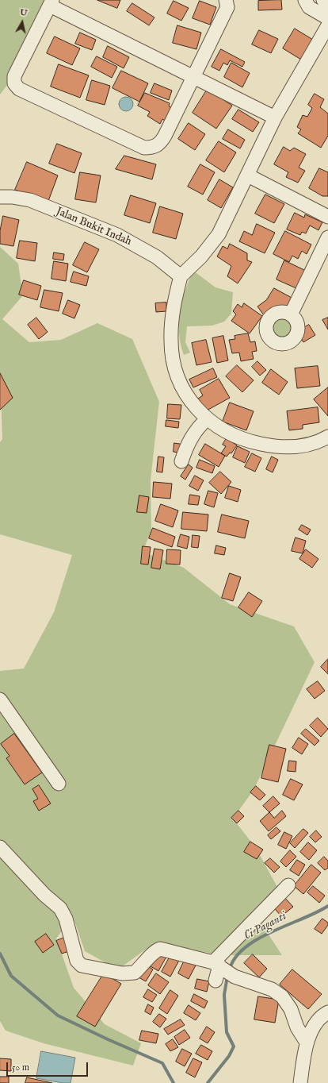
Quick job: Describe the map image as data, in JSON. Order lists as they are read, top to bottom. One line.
{"streets":{"street":["Jalan Bukit Indah"]},"water":["Ci Paganti"],"scale_bar":"50 m","north":"top"}
